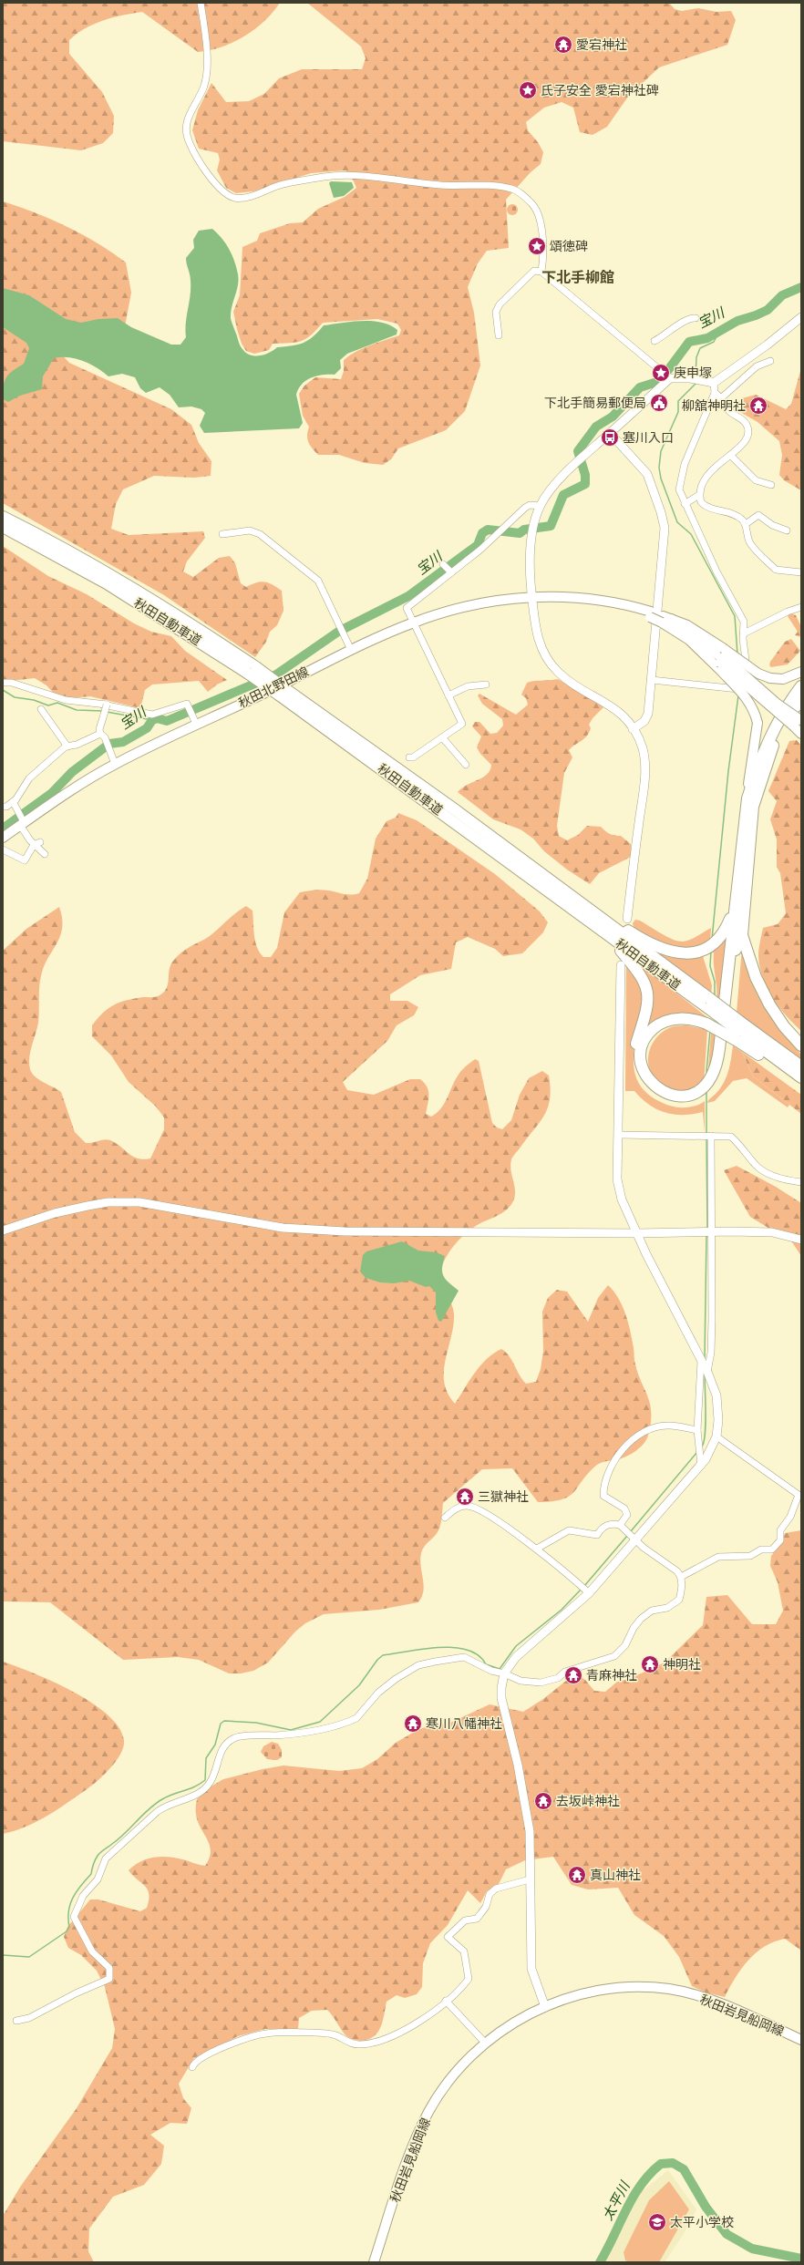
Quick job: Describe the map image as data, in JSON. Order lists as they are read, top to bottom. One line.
{"streets":{"highway":["秋田自動車道"],"main road":["秋田北野田線","秋田岩見船岡線"]},"districts":["下北手柳館"],"water":["宝川","太平川"],"places":{"temple":["愛宕神社","柳舘神明社","三獄神社","神明社","青麻神社","寒川八幡神社","去坂峠神社","真山神社"],"place":["氏子安全 愛宕神社碑","頌徳碑","庚申塚"],"public building":["下北手簡易郵便局"],"bus stop":["塞川入口"],"school or university":["太平小学校"]}}
